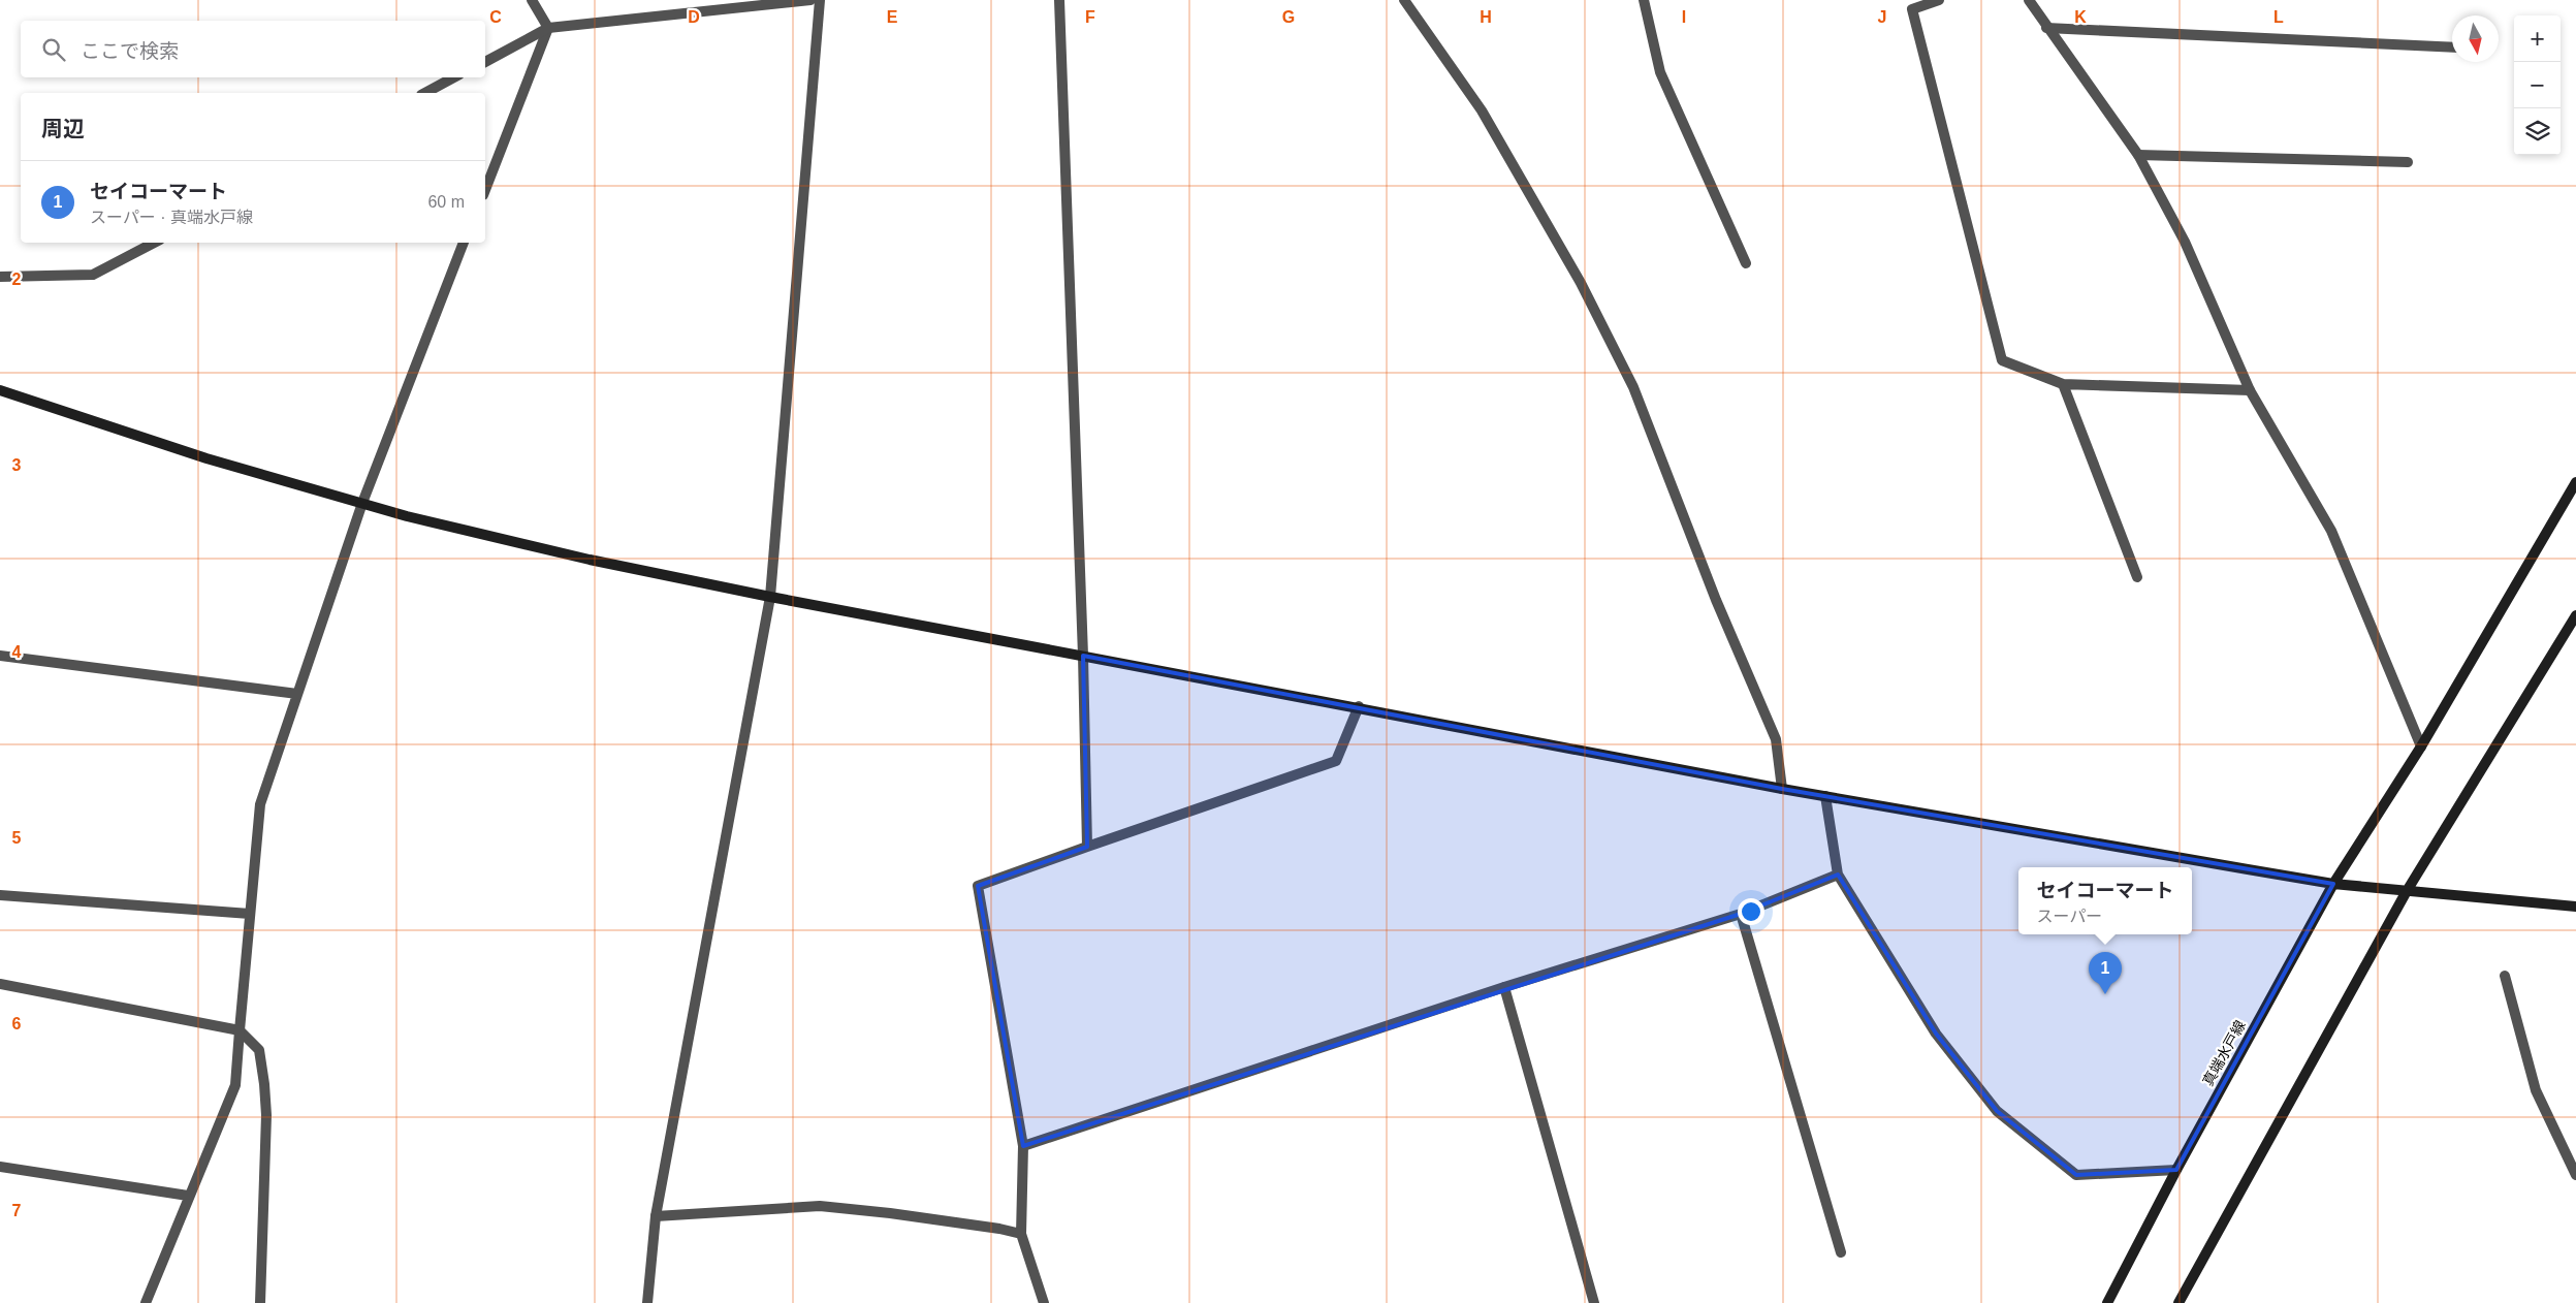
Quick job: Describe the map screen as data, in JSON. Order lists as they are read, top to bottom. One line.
{"streets":{"street":["真端水戸線"]},"north":"bottom","page":{"map_buttons":["+","−"],"search":"ここで検索","heading":"周辺","list":[{"mark":"1","name":"セイコーマート","note":"スーパー · 真端水戸線","value":"60 m"}],"popup":["セイコーマート","スーパー"],"pins":"1"},"grid":{"columns":["C","D","E","F","G","H","I","J","K","L"],"rows":["2","3","4","5","6","7"]}}
